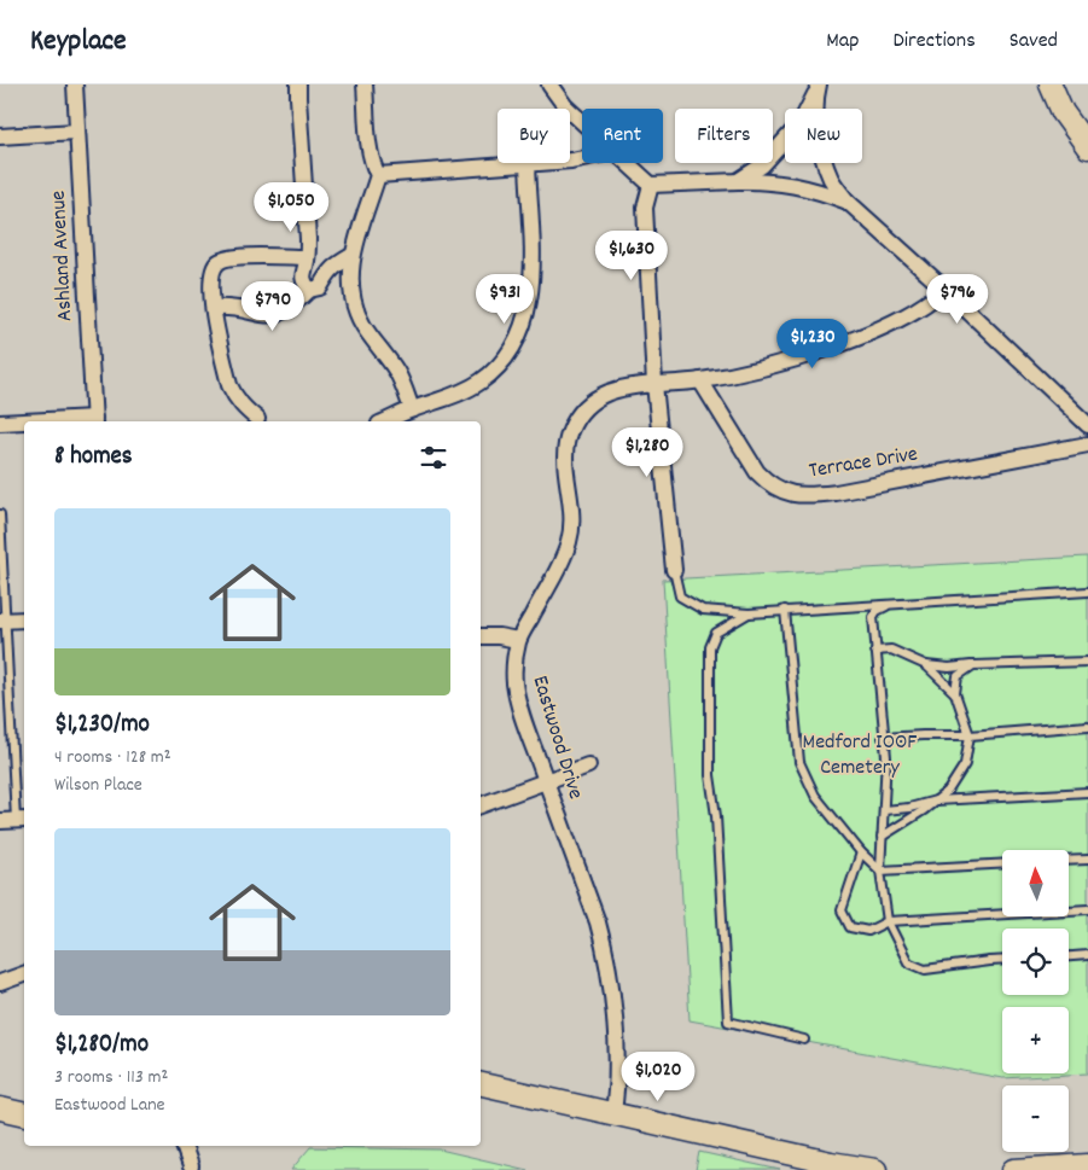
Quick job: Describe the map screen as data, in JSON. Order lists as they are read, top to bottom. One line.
{"streets":{"street":["Ashland Avenue","Terrace Drive","Eastwood Drive"]},"crossings":[["Terrace Drive","Eastwood Drive"]],"parks":["Medford IOOF Cemetery"],"north":"top","page":{"header":"Keyplace","nav":["Map","Directions","Saved"],"chip":["Buy","Rent","Filters","New"],"price":["$1,050","$1,630","$931","$796","$790","$1,230","$1,280","$1,020"],"heading":"8 homes","list":[{"name":"$1,230/mo","note":"4 rooms · 128 m² · Wilson Place"},{"name":"$1,280/mo","note":"3 rooms · 113 m² · Eastwood Lane"}],"map_buttons":["+","−"]}}
